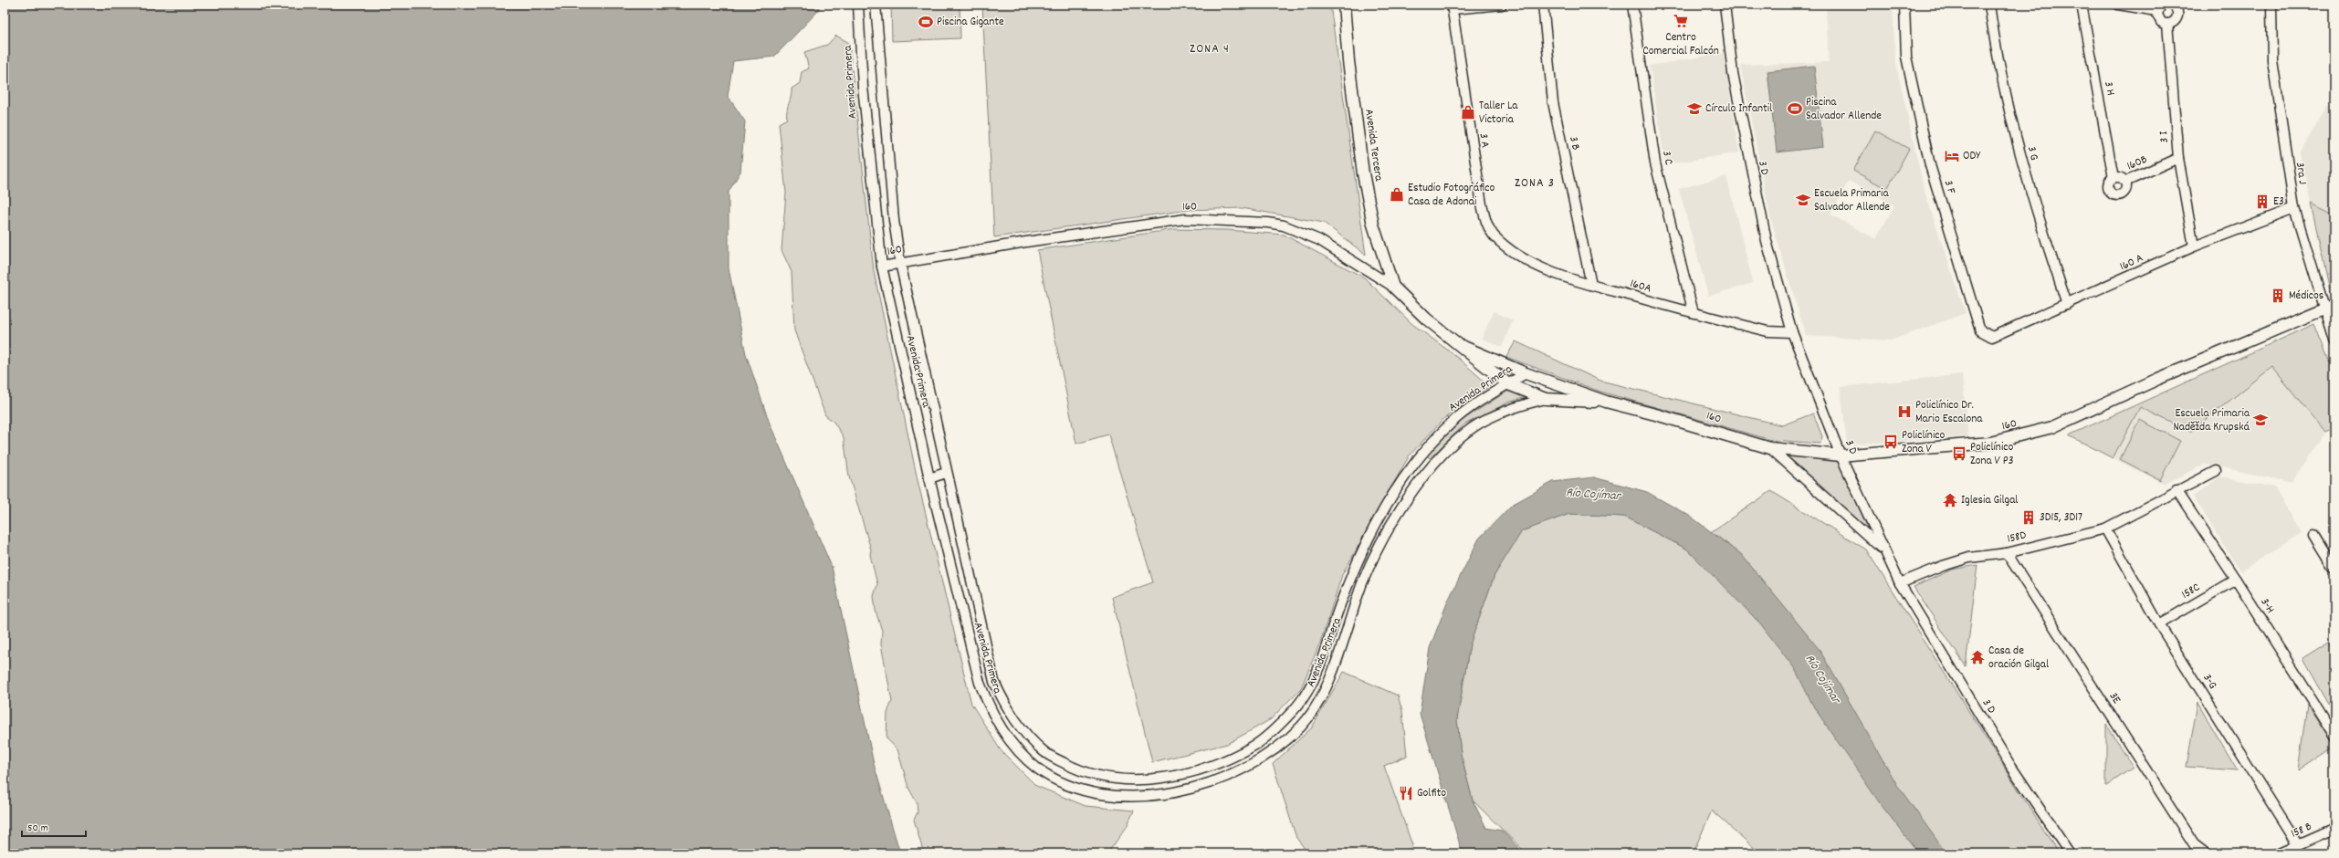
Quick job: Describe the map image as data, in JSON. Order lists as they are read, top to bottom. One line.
{"streets":{"main road":["Avenida Tercera","160"],"street":["Avenida Primera","3 H","3 I","3 A","3 B","3 G","3 C","160B","3 D","3ra J","3 F","160 A","160A","158D","158C","3-H","3-G","3E","158 B"]},"crossings":[["Avenida Primera","160"],["3 H","160B"],["3 I","160B"],["3 I","160 A"],["3 A","160A"],["3 B","160A"],["Avenida Tercera","160"],["3 G","160 A"],["3 C","160A"],["3 D","160"],["3 D","160A"],["3 D","158D"],["3ra J","160"],["3ra J","160 A"],["3 F","160 A"],["158D","3-H"],["158D","3-G"],["158D","3E"],["158C","3-H"],["158C","3-G"],["3-G","158 B"]],"districts":["ZONA 4","ZONA 3"],"water":["Río Cojímar"],"places":{"supermarket":["Centro Comercial Falcón"],"sports":["Piscina Gigante","Piscina Salvador Allende"],"school or university":["Círculo Infantil","Escuela Primaria Salvador Allende","Escuela Primaria Naděžda Krupská"],"shop":["Taller La Victoria","Estudio Fotográfico Casa de Adonai"],"hotel":["ODY"],"building":["E3","Médicos","3D15, 3D17"],"hospital":["Policlínico Dr. Mario Escalona"],"bus stop":["Policlínico Zona V","Policlínico Zona V P3"],"temple":["Iglesia Gilgal","Casa de oración Gilgal"],"restaurant":["Golfito"]},"scale_bar":"50 m"}
